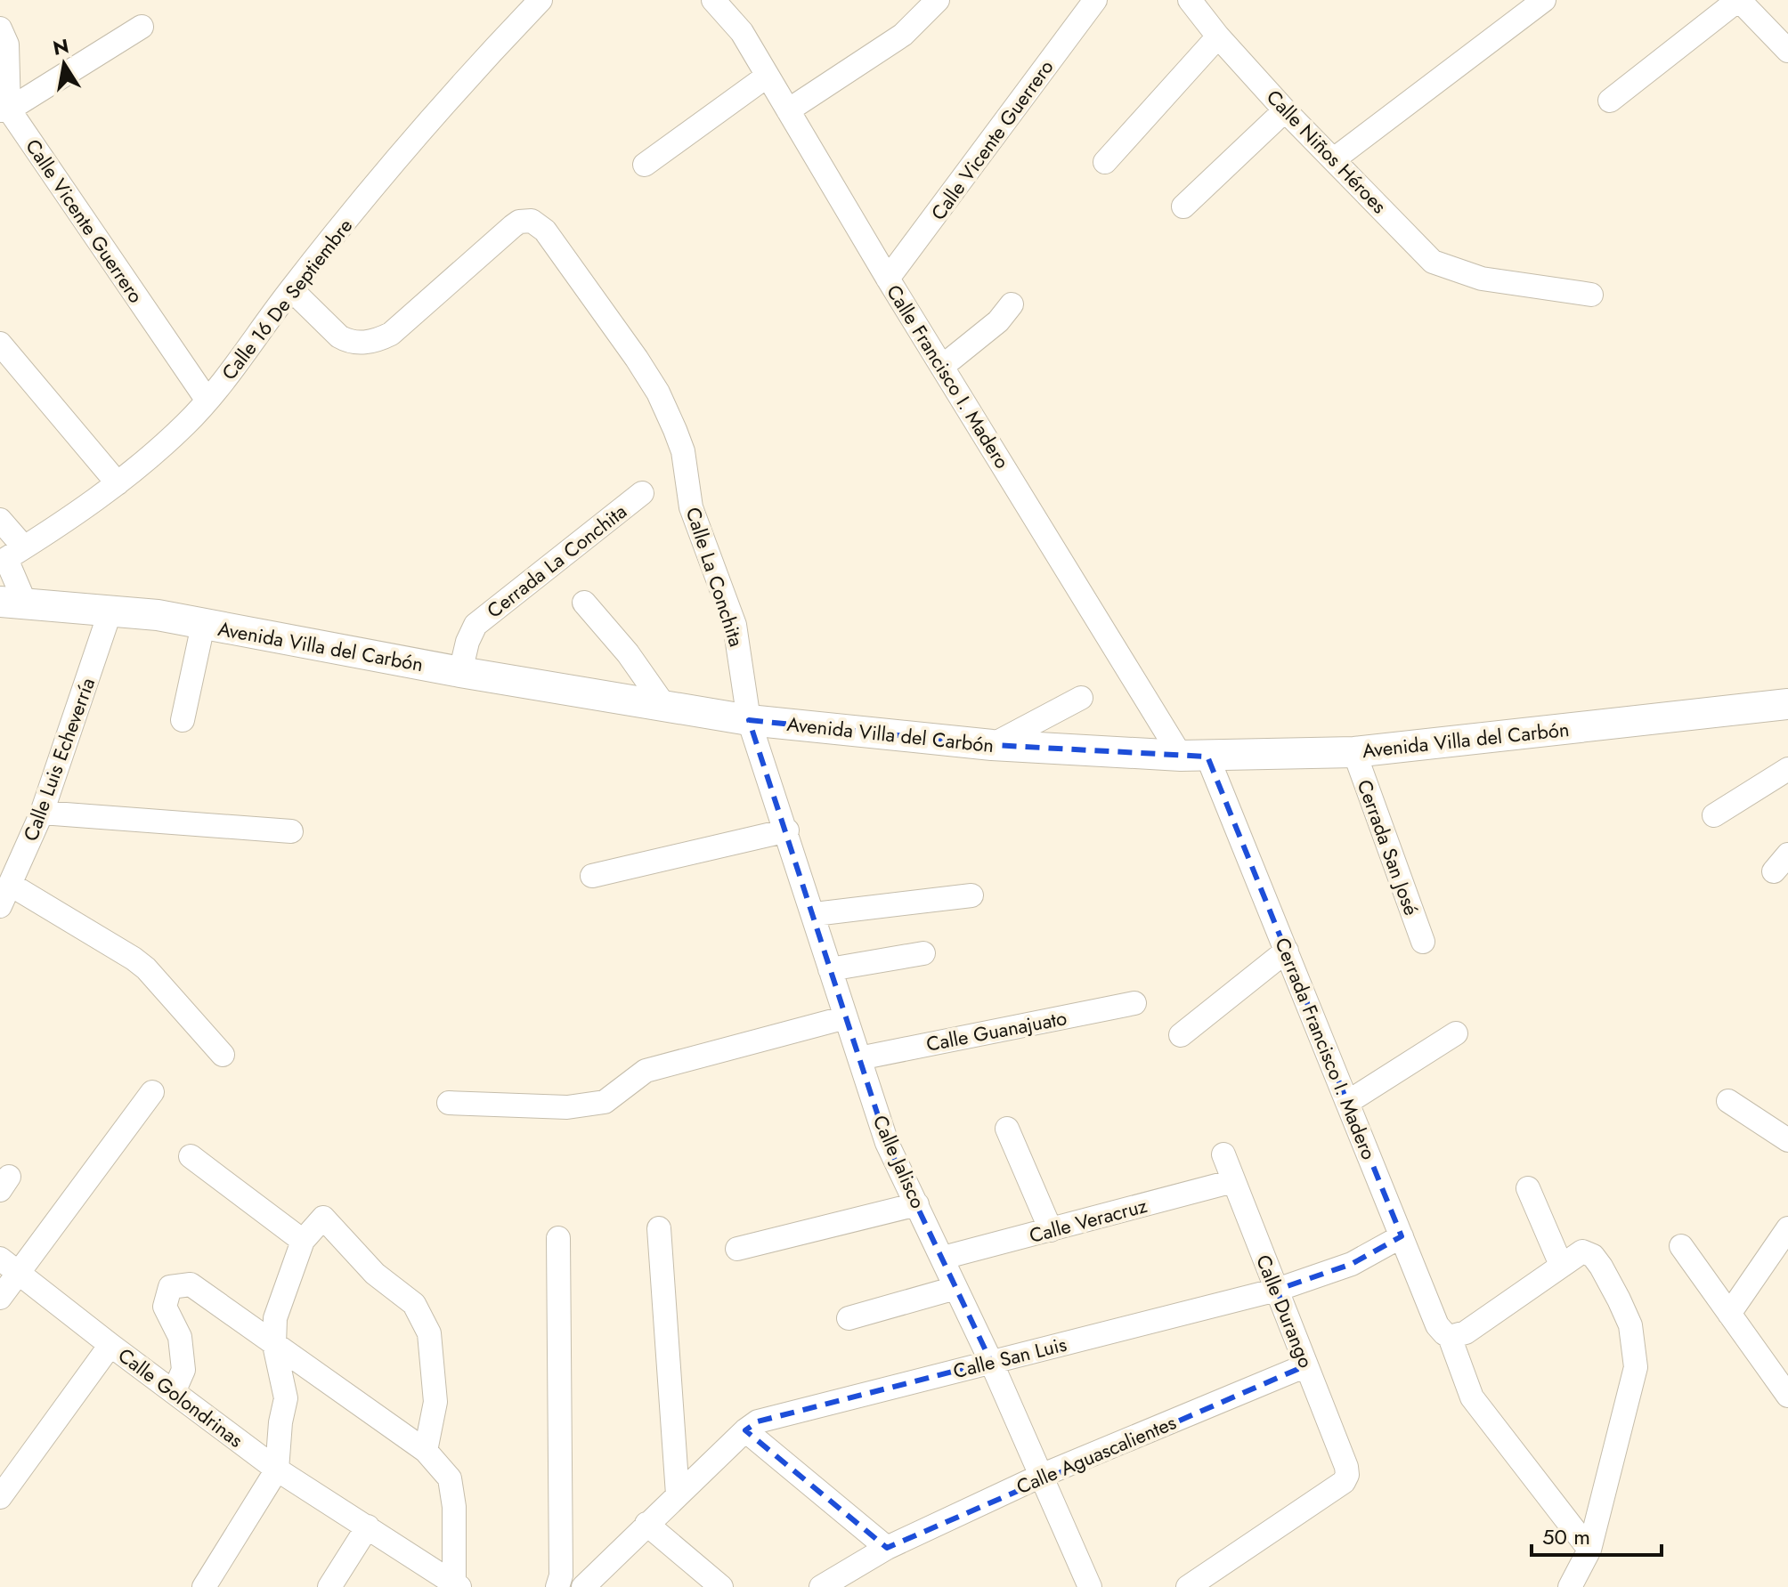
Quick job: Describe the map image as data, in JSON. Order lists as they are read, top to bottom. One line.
{"streets":{"main road":["Avenida Villa del Carbón"],"street":["Calle Vicente Guerrero","Calle Niños Héroes","Calle 16 De Septiembre","Calle Francisco I. Madero","Cerrada La Conchita","Calle La Conchita","Calle Luis Echeverría","Cerrada San José","Calle Guanajuato","Cerrada Francisco I. Madero","Calle Jalisco","Calle Veracruz","Calle Durango","Calle San Luis","Calle Golondrinas","Calle Aguascalientes"]},"crossings":[["Calle Vicente Guerrero","Calle 16 De Septiembre"],["Calle Vicente Guerrero","Calle Francisco I. Madero"],["Calle 16 De Septiembre","Calle La Conchita"],["Calle Francisco I. Madero","Avenida Villa del Carbón"],["Calle Francisco I. Madero","Cerrada Francisco I. Madero"],["Cerrada La Conchita","Avenida Villa del Carbón"],["Calle La Conchita","Avenida Villa del Carbón"],["Calle La Conchita","Calle Jalisco"],["Avenida Villa del Carbón","Calle Luis Echeverría"],["Avenida Villa del Carbón","Cerrada San José"],["Avenida Villa del Carbón","Cerrada Francisco I. Madero"],["Avenida Villa del Carbón","Calle Jalisco"],["Calle Guanajuato","Calle Jalisco"],["Cerrada Francisco I. Madero","Calle San Luis"],["Calle Jalisco","Calle Veracruz"],["Calle Jalisco","Calle San Luis"],["Calle Jalisco","Calle Aguascalientes"],["Calle Veracruz","Calle Durango"],["Calle Durango","Calle San Luis"],["Calle Durango","Calle Aguascalientes"]],"scale_bar":"50 m","north":"top"}
